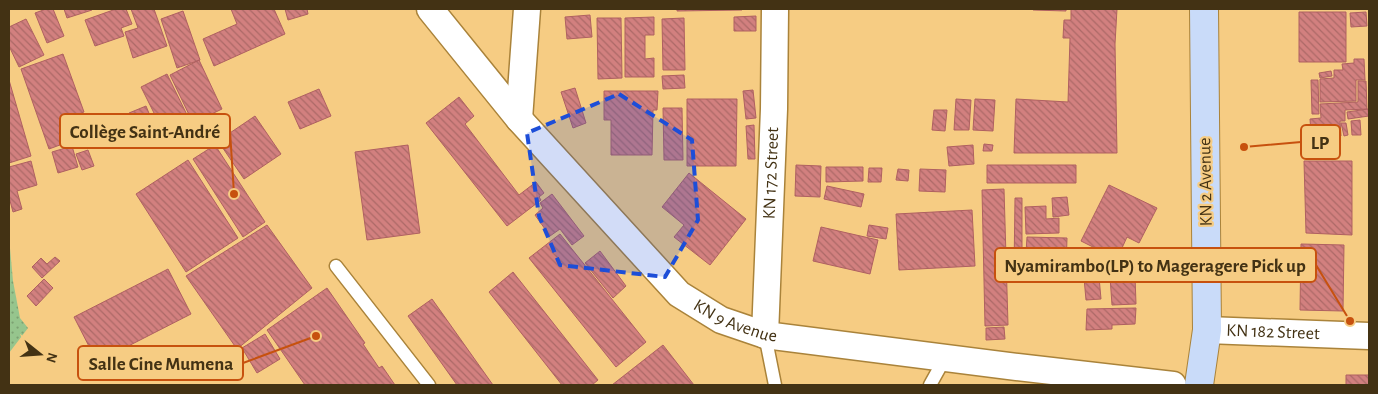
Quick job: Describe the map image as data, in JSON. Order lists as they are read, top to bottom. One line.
{"streets":{"main road":["KN 2 Avenue"],"street":["KN 172 Street","KN 9 Avenue","KN 182 Street"]},"crossings":[["KN 172 Street","KN 9 Avenue"],["KN 2 Avenue","KN 182 Street"]],"places":["LP","Collège Saint-André","Nyamirambo(LP) to Mageragere Pick up","Salle Cine Mumena"],"north":"right"}
